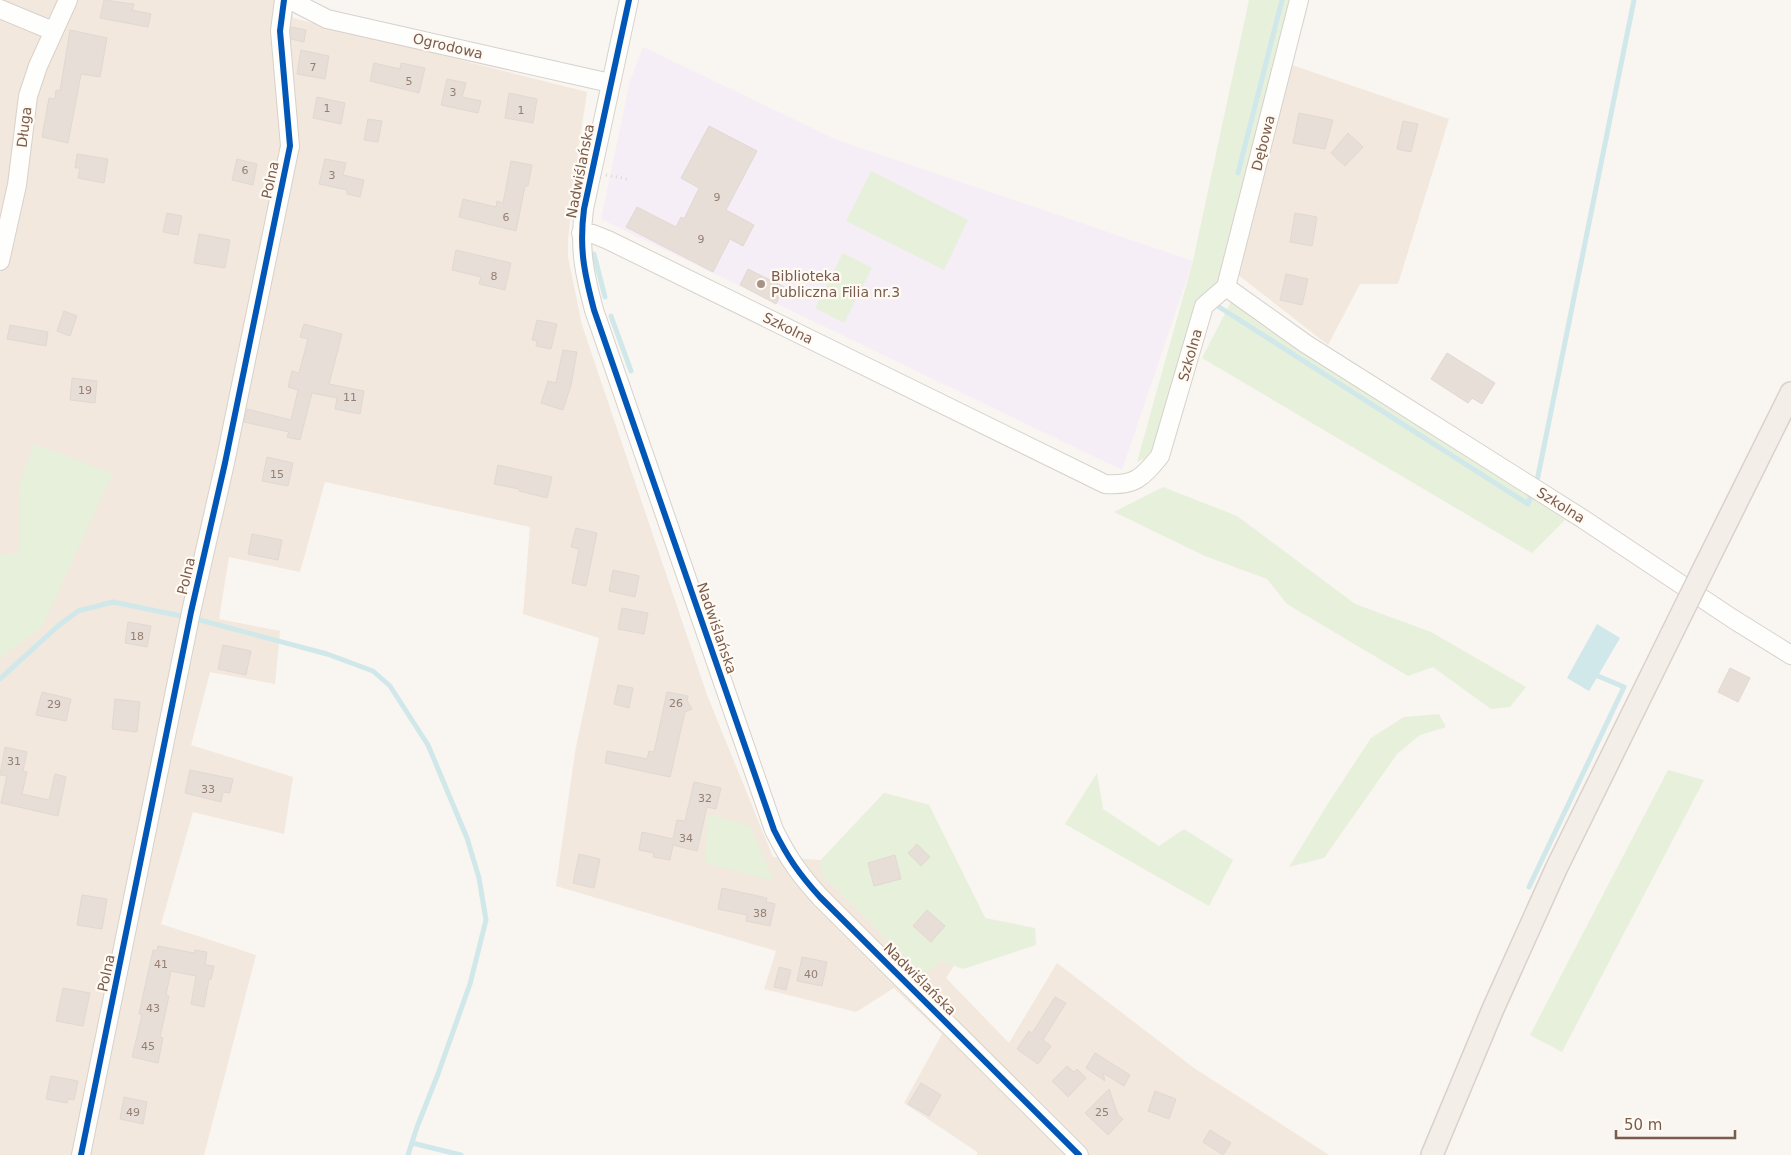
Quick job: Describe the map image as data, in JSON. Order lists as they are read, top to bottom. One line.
{"streets":{"street":["Ogrodowa","Długa","Dębowa","Nadwiślańska","Polna","Szkolna"]},"crossings":[["Ogrodowa","Nadwiślańska"],["Dębowa","Szkolna"],["Nadwiślańska","Szkolna"]],"places":["Biblioteka Publiczna Filia nr.3"],"house_numbers":["7","5","3","1","1","6","3","9","6","9","8","19","11","15","18","26","29","31","33","32","34","38","41","40","43","45","49","25"],"scale_bar":"50 m"}
